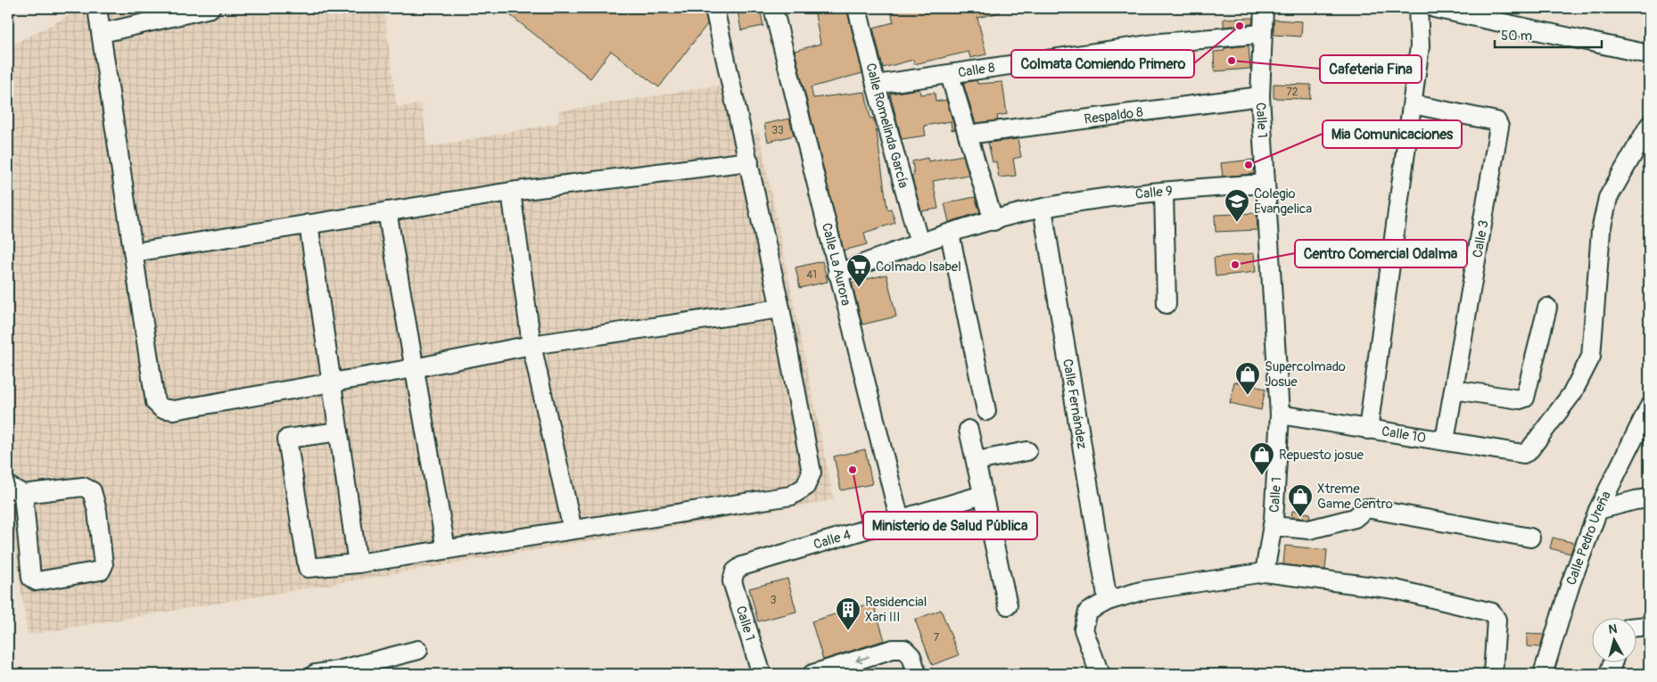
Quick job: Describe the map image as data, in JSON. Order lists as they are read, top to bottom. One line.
{"streets":{"street":["Calle 8","Respaldo 8","Calle 1","Calle Romelinda García","Calle 9","Calle 3","Calle La Aurora","Calle Fernández","Calle 10","Calle Pedro Ureña","Calle 4"]},"crossings":[["Calle 8","Calle 1"],["Calle 8","Calle Romelinda García"],["Respaldo 8","Calle 1"],["Calle 1","Calle 9"],["Calle 1","Calle 10"],["Calle 1","Calle 4"],["Calle 9","Calle Fernández"],["Calle 3","Calle 10"],["Calle La Aurora","Calle 4"]],"places":{"other":["Colmata Comiendo Primero","Cafeteria Fina","Mia Comunicaciones","Centro Comercial Odalma","Ministerio de Salud Pública"],"school or university":["Colegio Evangelica"],"supermarket":["Colmado Isabel"],"shop":["Supercolmado Josue","Repuesto josue","Xtreme Game Centro"],"building":["Residencial Xari III"]},"house_numbers":["72","33","41","3","7"],"scale_bar":"50 m","north":"top"}
